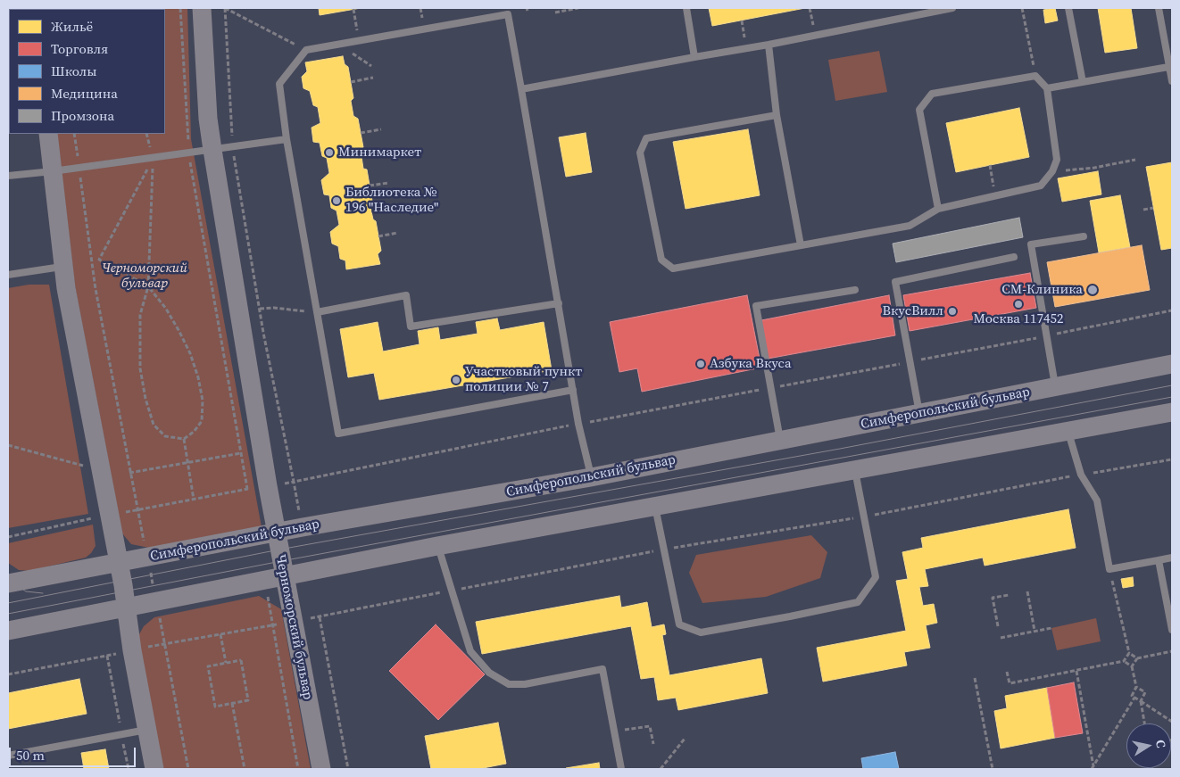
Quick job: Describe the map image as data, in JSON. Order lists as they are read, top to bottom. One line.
{"streets":{"main road":["Симферопольский бульвар","Черноморский бульвар"]},"crossings":[["Симферопольский бульвар","Черноморский бульвар"]],"parks":["Черноморский бульвар"],"places":["Минимаркет","Библиотека № 196 \"Наследие\"","СМ-Клиника","Москва 117452","ВкусВилл","Азбука Вкуса","Участковый пункт полиции № 7"],"legend":["Жильё","Торговля","Школы","Медицина","Промзона"],"scale_bar":"50 m","north":"right"}
